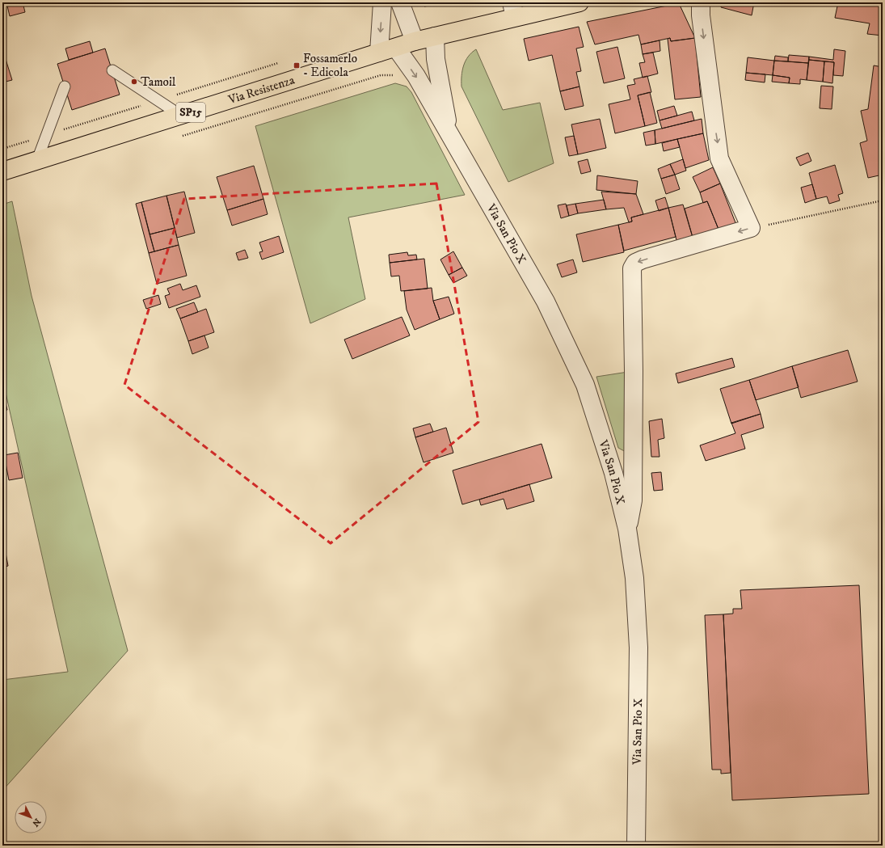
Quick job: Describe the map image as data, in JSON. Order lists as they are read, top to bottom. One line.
{"streets":{"main road":["Via Resistenza","SP15"],"street":["Via San Pio X"]},"crossings":[["Via Resistenza","Via San Pio X"]],"places":{"transit":["Fossamerlo - Edicola"],"other":["Tamoil"]},"north":"bottom right"}
